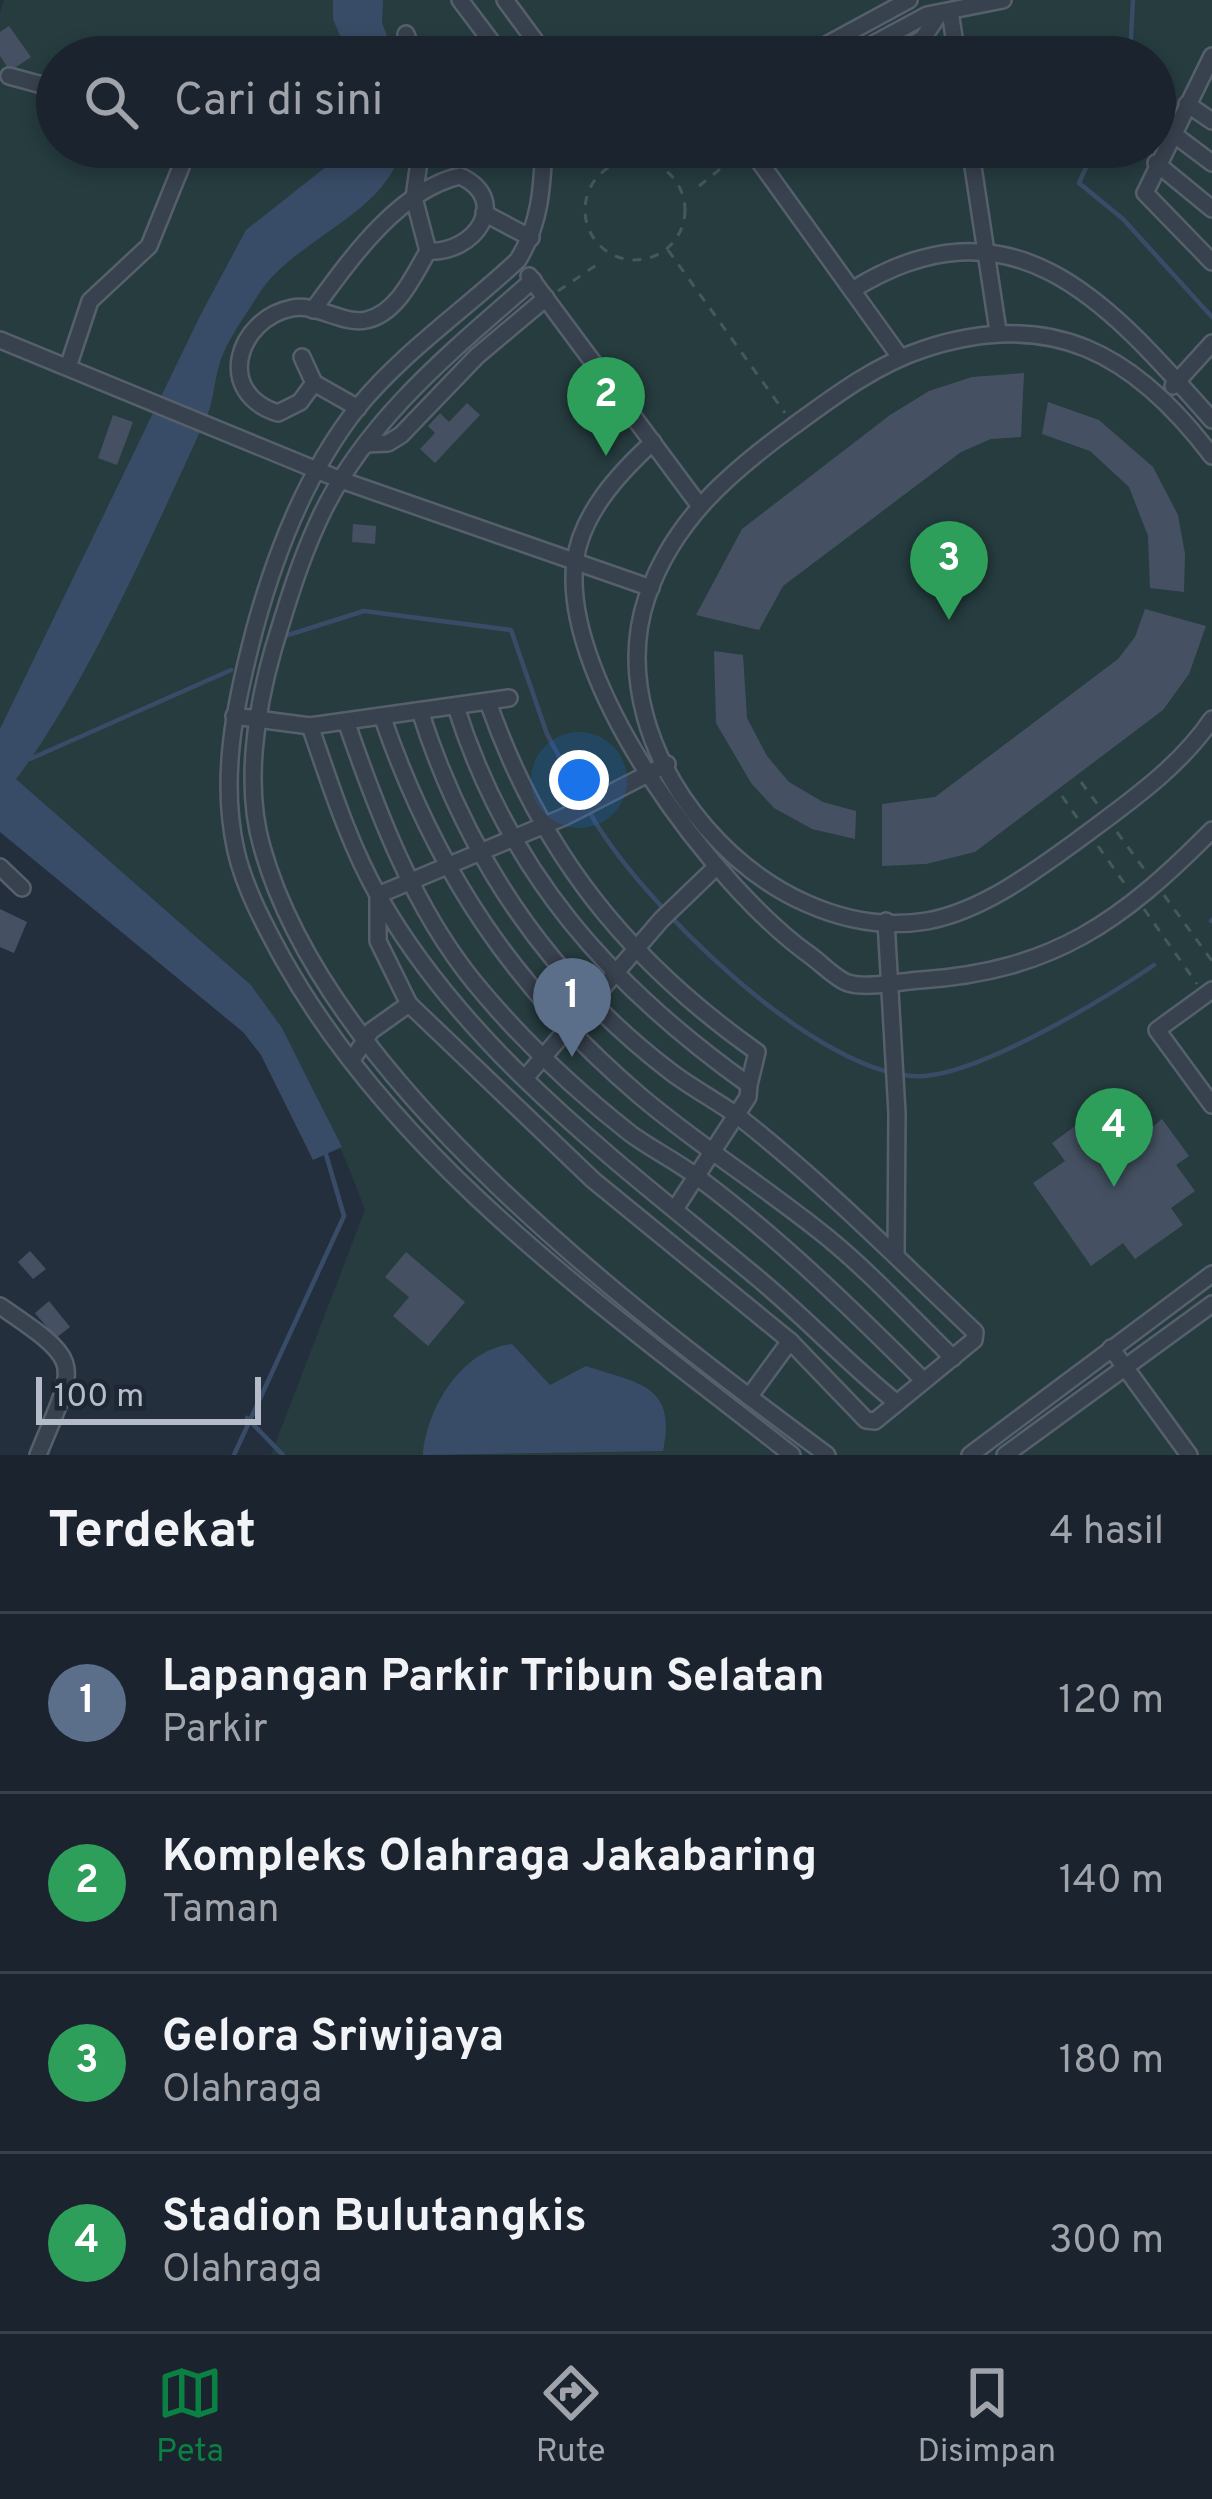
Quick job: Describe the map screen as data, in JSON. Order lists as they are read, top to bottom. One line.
{"scale_bar":"100 m","page":{"search":"Cari di sini","pins":["2","3","1","4"],"scale":"100 m","heading":["Terdekat","4 hasil"],"list":[{"mark":"1","name":"Lapangan Parkir Tribun Selatan","note":"Parkir","value":"120 m"},{"mark":"2","name":"Kompleks Olahraga Jakabaring","note":"Taman","value":"140 m"},{"mark":"3","name":"Gelora Sriwijaya","note":"Olahraga","value":"180 m"},{"mark":"4","name":"Stadion Bulutangkis","note":"Olahraga","value":"300 m"}],"nav":["Peta","Rute","Disimpan"]}}
